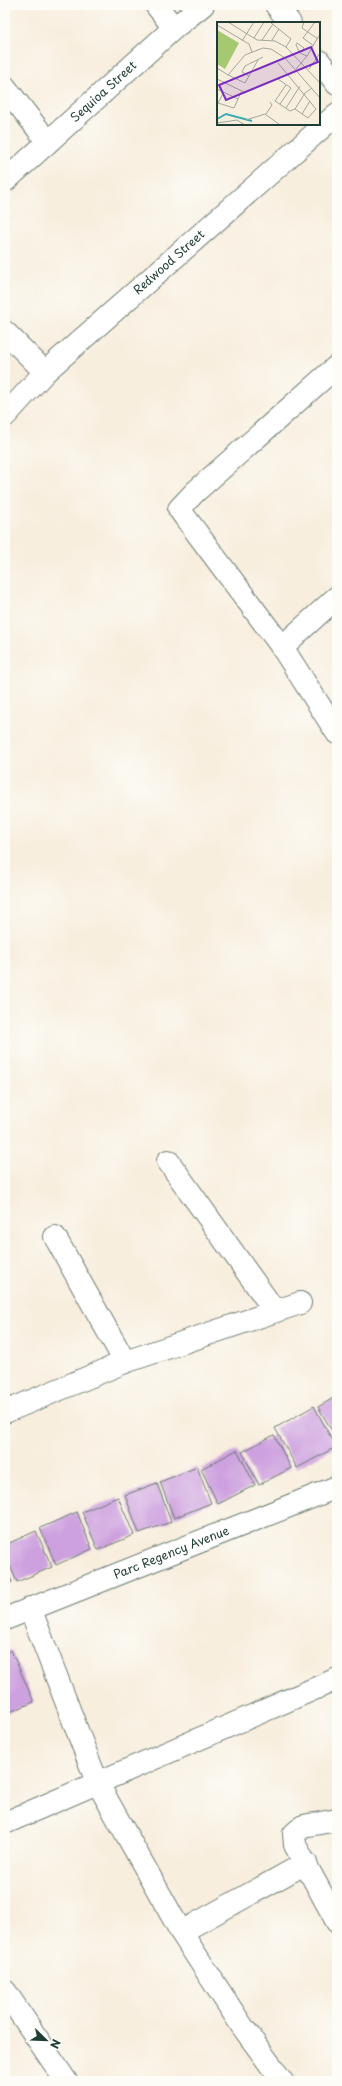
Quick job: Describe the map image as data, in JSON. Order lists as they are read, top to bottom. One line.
{"streets":{"street":["Sequioa Street","Redwood Street","Parc Regency Avenue"]},"north":"bottom right"}
